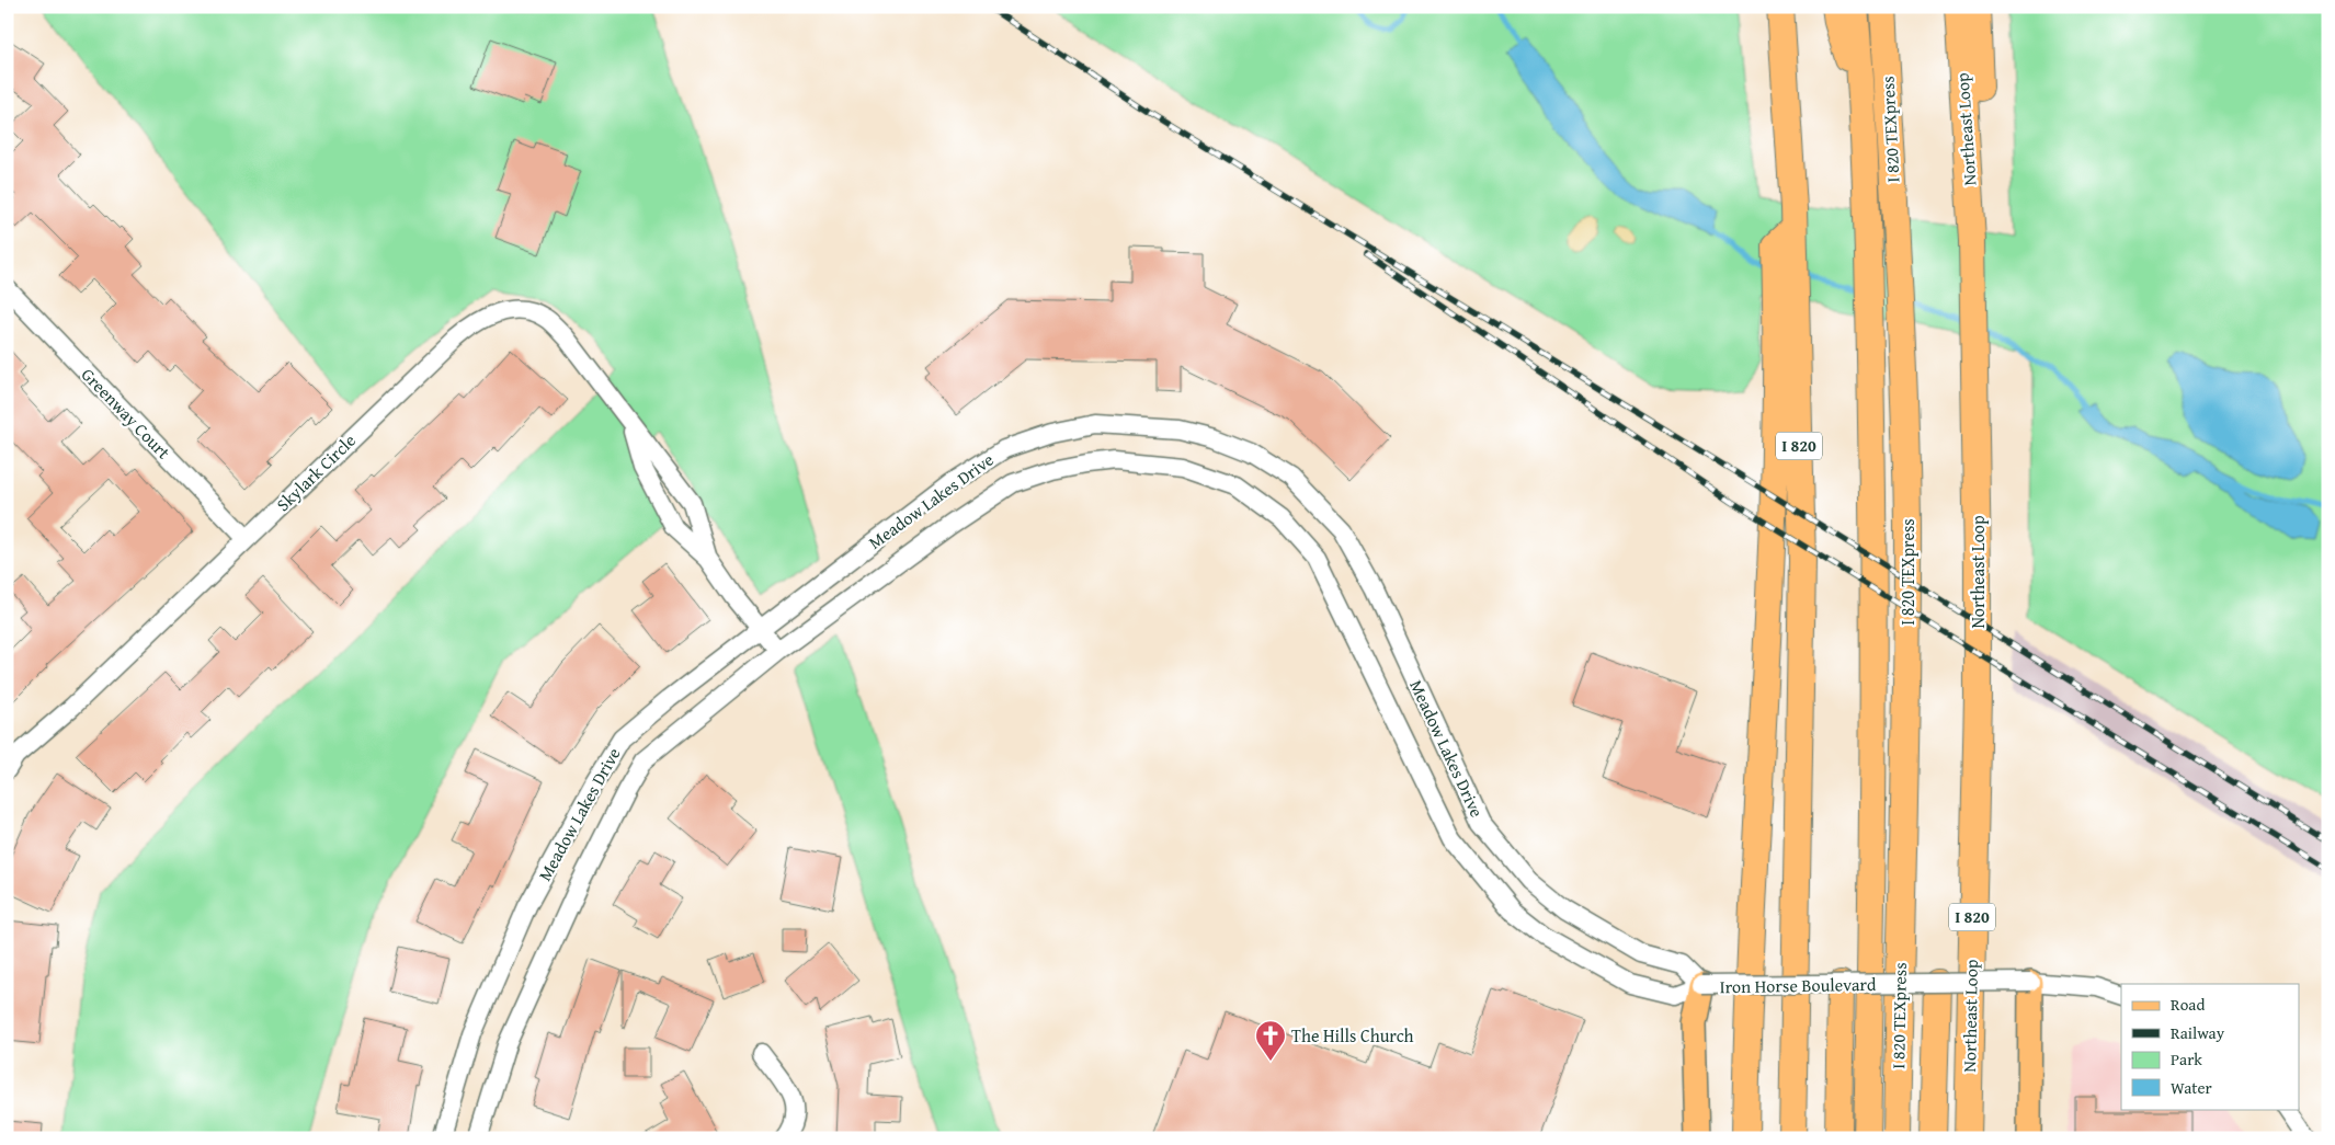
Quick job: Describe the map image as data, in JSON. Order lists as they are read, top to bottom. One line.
{"streets":{"highway":["I 820 TEXpress","Northeast Loop","I 820"],"street":["Greenway Court","Skylark Circle","Meadow Lakes Drive","Iron Horse Boulevard"]},"crossings":[["Greenway Court","Skylark Circle"],["Skylark Circle","Meadow Lakes Drive"],["Meadow Lakes Drive","Iron Horse Boulevard"]],"places":{"church":["The Hills Church"]},"legend":["Road","Railway","Park","Water"]}
